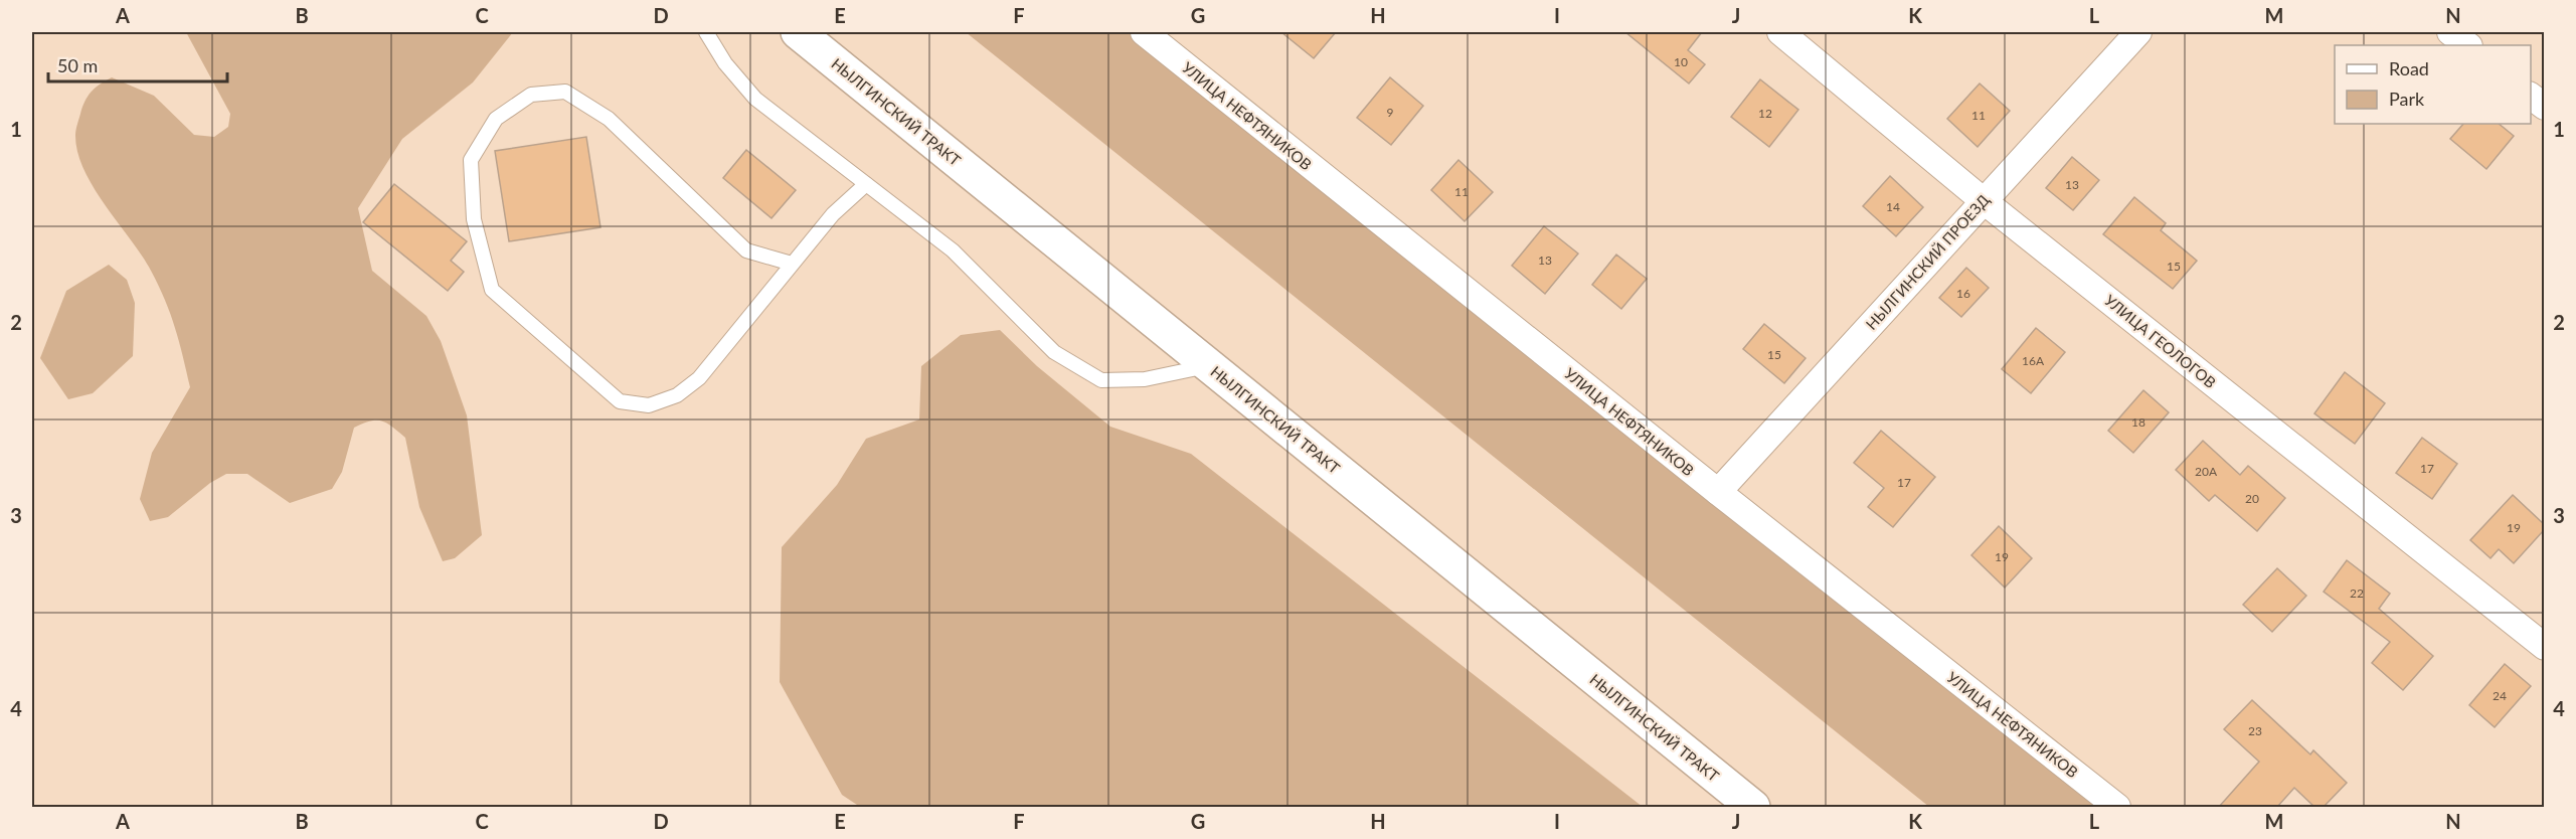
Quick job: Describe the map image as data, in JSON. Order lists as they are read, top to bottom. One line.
{"streets":{"main road":["НЫЛГИНСКИЙ ТРАКТ"],"street":["УЛИЦА НЕФТЯНИКОВ","НЫЛГИНСКИЙ ПРОЕЗД","УЛИЦА ГЕОЛОГОВ"]},"crossings":[["УЛИЦА НЕФТЯНИКОВ","НЫЛГИНСКИЙ ПРОЕЗД"],["НЫЛГИНСКИЙ ПРОЕЗД","УЛИЦА ГЕОЛОГОВ"]],"house_numbers":["10","9","12","11","13","11","14","13","15","16","15","16А","18","17","20А","17","20","19","19","22","24","23"],"legend":["Road","Park"],"scale_bar":"50 m","grid":{"columns":["A","B","C","D","E","F","G","H","I","J","K","L","M","N"],"rows":["1","2","3","4"]}}
